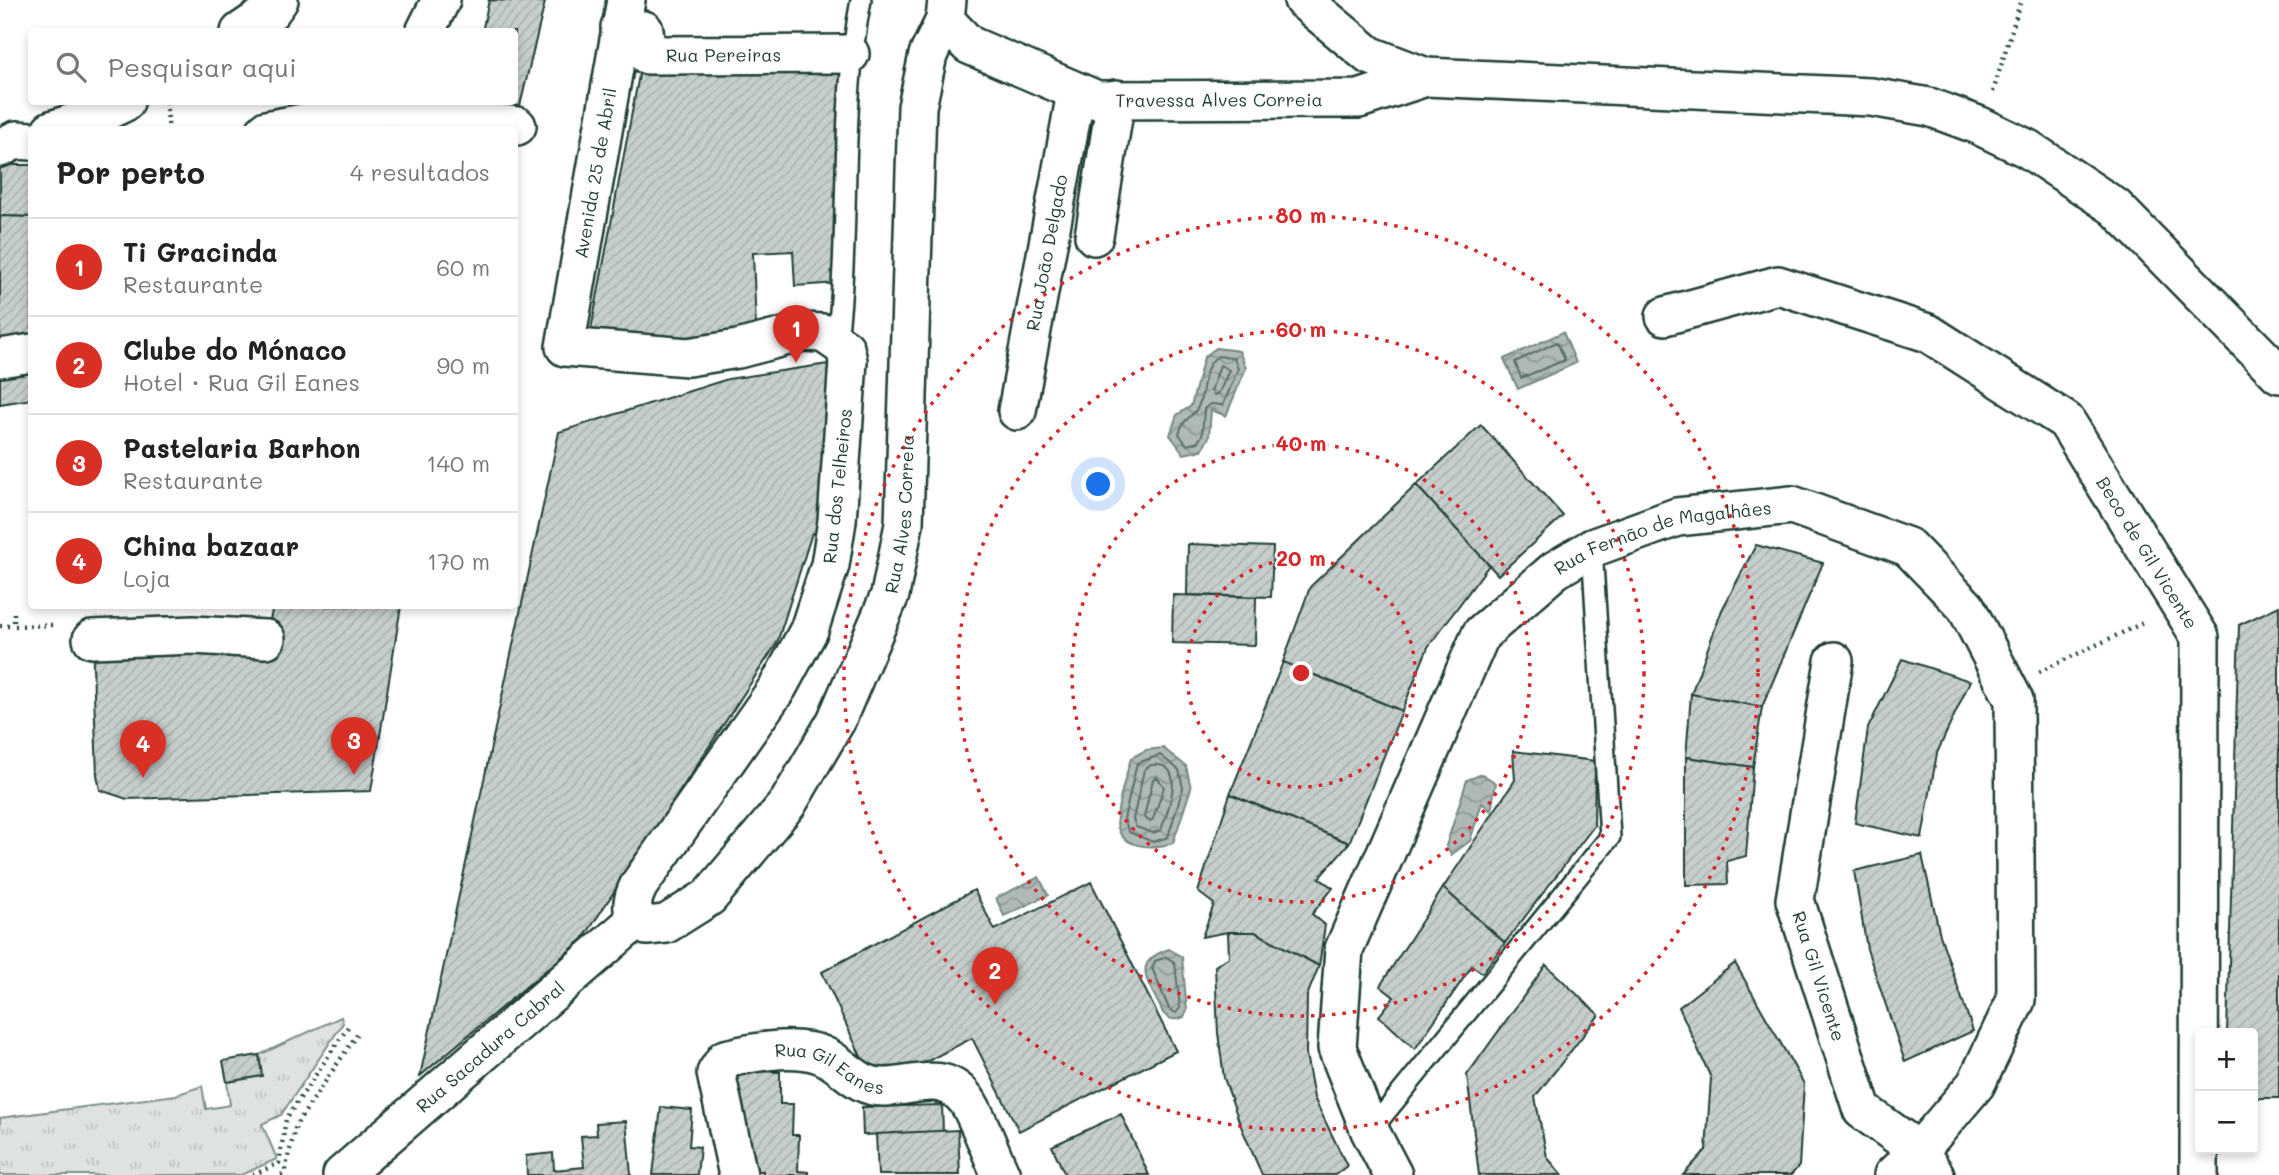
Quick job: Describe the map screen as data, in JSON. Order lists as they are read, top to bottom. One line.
{"streets":{"street":["Rua Pereiras","Travessa Alves Correia","Avenida 25 de Abril","Rua João Delgado","Rua dos Telheiros","Rua Alves Correia","Rua Fernão de Magalhâes","Beco de Gil Vicente","Rua Gil Vicente","Rua Sacadura Cabral","Rua Gil Eanes"]},"crossings":[["Rua Pereiras","Avenida 25 de Abril"],["Rua Pereiras","Rua dos Telheiros"],["Travessa Alves Correia","Rua João Delgado"],["Travessa Alves Correia","Rua Alves Correia"],["Avenida 25 de Abril","Rua dos Telheiros"],["Rua dos Telheiros","Rua Alves Correia"],["Rua dos Telheiros","Rua Sacadura Cabral"],["Rua Alves Correia","Rua Sacadura Cabral"],["Rua Fernão de Magalhâes","Rua Gil Vicente"]],"page":{"search":"Pesquisar aqui","heading":["Por perto","4 resultados"],"list":[{"mark":"1","name":"Ti Gracinda","note":"Restaurante","value":"60 m"},{"mark":"2","name":"Clube do Mónaco","note":"Hotel · Rua Gil Eanes","value":"90 m"},{"mark":"3","name":"Pastelaria Barhon","note":"Restaurante","value":"140 m"},{"mark":"4","name":"China bazaar","note":"Loja","value":"170 m"}],"pins":["1","3","4","2"],"map_buttons":["+","−"]},"rings":["80 m","60 m","40 m","20 m"]}
